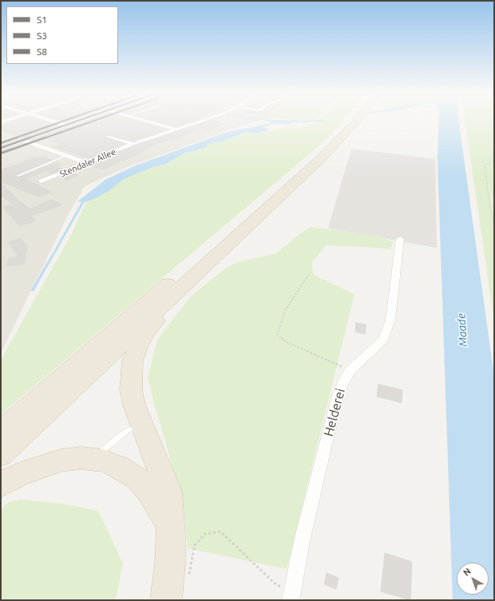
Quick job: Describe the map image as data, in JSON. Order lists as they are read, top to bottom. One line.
{"streets":{"street":["Stendaler Allee","Helderei"]},"water":["Maade"],"lines":["transit line S1","transit line S3","transit line S8"],"legend":["S1","S3","S8"],"north":"top left"}
